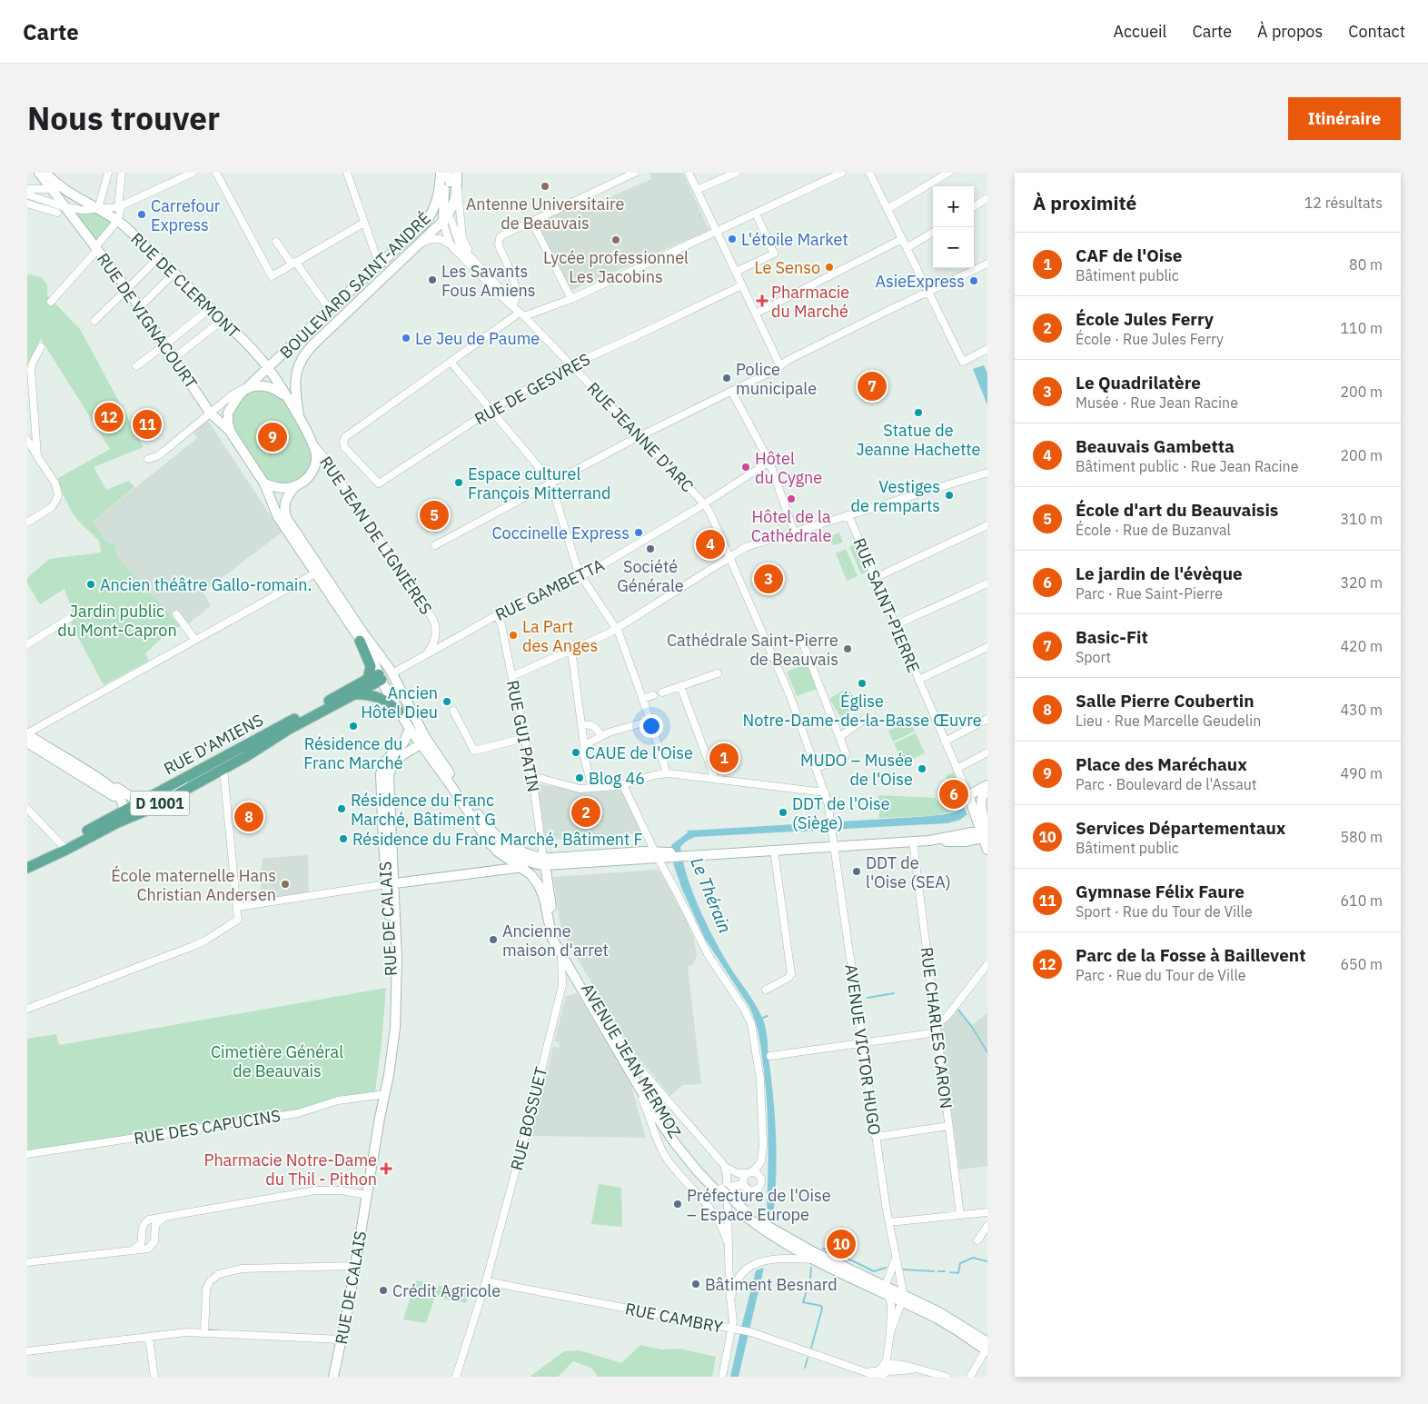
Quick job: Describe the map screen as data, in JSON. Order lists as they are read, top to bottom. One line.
{"streets":{"main road":["RUE DE CLERMONT","BOULEVARD SAINT-ANDRÉ","RUE DE VIGNACOURT","RUE SAINT-PIERRE","RUE D'AMIENS","D 1001","RUE DE CALAIS","AVENUE JEAN MERMOZ"],"street":["RUE DE GESVRES","RUE JEANNE D'ARC","RUE JEAN DE LIGNIÈRES","RUE GAMBETTA","RUE GUI PATIN","RUE CHARLES CARON","AVENUE VICTOR HUGO","RUE BOSSUET","RUE DES CAPUCINS","RUE CAMBRY"]},"crossings":[["RUE DE CLERMONT","BOULEVARD SAINT-ANDRÉ"],["RUE DE CLERMONT","RUE DE VIGNACOURT"],["RUE DE CLERMONT","RUE JEAN DE LIGNIÈRES"],["BOULEVARD SAINT-ANDRÉ","RUE DE VIGNACOURT"],["BOULEVARD SAINT-ANDRÉ","RUE JEANNE D'ARC"],["BOULEVARD SAINT-ANDRÉ","RUE JEAN DE LIGNIÈRES"],["RUE DE VIGNACOURT","RUE JEAN DE LIGNIÈRES"],["RUE DE GESVRES","RUE JEANNE D'ARC"],["RUE JEANNE D'ARC","RUE GAMBETTA"],["RUE JEANNE D'ARC","AVENUE VICTOR HUGO"],["RUE JEAN DE LIGNIÈRES","RUE GAMBETTA"],["RUE GAMBETTA","RUE GUI PATIN"],["RUE GAMBETTA","RUE D'AMIENS"],["RUE GAMBETTA","D 1001"],["RUE GUI PATIN","AVENUE JEAN MERMOZ"],["RUE D'AMIENS","D 1001"],["RUE DE CALAIS","RUE DES CAPUCINS"],["AVENUE VICTOR HUGO","AVENUE JEAN MERMOZ"],["AVENUE VICTOR HUGO","RUE CAMBRY"],["AVENUE JEAN MERMOZ","RUE BOSSUET"],["RUE BOSSUET","RUE CAMBRY"]],"water":["Le Thérain"],"parks":["Jardin public du Mont-Capron","Cimetière Général de Beauvais"],"places":{"other":["Antenne Universitaire de Beauvais","Carrefour Express","L'étoile Market","Lycée professionnel Les Jacobins","Le Senso","Les Savants Fous Amiens","AsieExpress","Le Jeu de Paume","Police municipale","Statue de Jeanne Hachette","Hôtel du Cygne","Espace culturel François Mitterrand","Vestiges de remparts","Hôtel de la Cathédrale","Coccinelle Express","Société Générale","Ancien théâtre Gallo-romain.","La Part des Anges","Cathédrale Saint-Pierre de Beauvais","Église Notre-Dame-de-la-Basse Œuvre","Ancien Hôtel Dieu","Résidence du Franc Marché","CAUE de l'Oise","MUDO – Musée de l'Oise","Blog 46","Résidence du Franc Marché, Bâtiment G","DDT de l'Oise (Siège)","Résidence du Franc Marché, Bâtiment F","DDT de l'Oise (SEA)","École maternelle Hans Christian Andersen","Ancienne maison d'arret","Préfecture de l'Oise – Espace Europe","Bâtiment Besnard","Crédit Agricole"],"health":["Pharmacie du Marché","Pharmacie Notre-Dame du Thil - Pithon"]},"page":{"header":"Carte","nav":["Accueil","Carte","À propos","Contact"],"title":"Nous trouver","buttons":"Itinéraire","heading":["À proximité","12 résultats"],"map_buttons":["+","−"],"list":[{"mark":"1","name":"CAF de l'Oise","note":"Bâtiment public","value":"80 m"},{"mark":"2","name":"École Jules Ferry","note":"École · Rue Jules Ferry","value":"110 m"},{"mark":"3","name":"Le Quadrilatère","note":"Musée · Rue Jean Racine","value":"200 m"},{"mark":"4","name":"Beauvais Gambetta","note":"Bâtiment public · Rue Jean Racine","value":"200 m"},{"mark":"5","name":"École d'art du Beauvaisis","note":"École · Rue de Buzanval","value":"310 m"},{"mark":"6","name":"Le jardin de l'évèque","note":"Parc · Rue Saint-Pierre","value":"320 m"},{"mark":"7","name":"Basic-Fit","note":"Sport","value":"420 m"},{"mark":"8","name":"Salle Pierre Coubertin","note":"Lieu · Rue Marcelle Geudelin","value":"430 m"},{"mark":"9","name":"Place des Maréchaux","note":"Parc · Boulevard de l'Assaut","value":"490 m"},{"mark":"10","name":"Services Départementaux","note":"Bâtiment public","value":"580 m"},{"mark":"11","name":"Gymnase Félix Faure","note":"Sport · Rue du Tour de Ville","value":"610 m"},{"mark":"12","name":"Parc de la Fosse à Baillevent","note":"Parc · Rue du Tour de Ville","value":"650 m"}],"pins":["7","12","11","9","5","4","3","1","6","2","8","10"]}}
